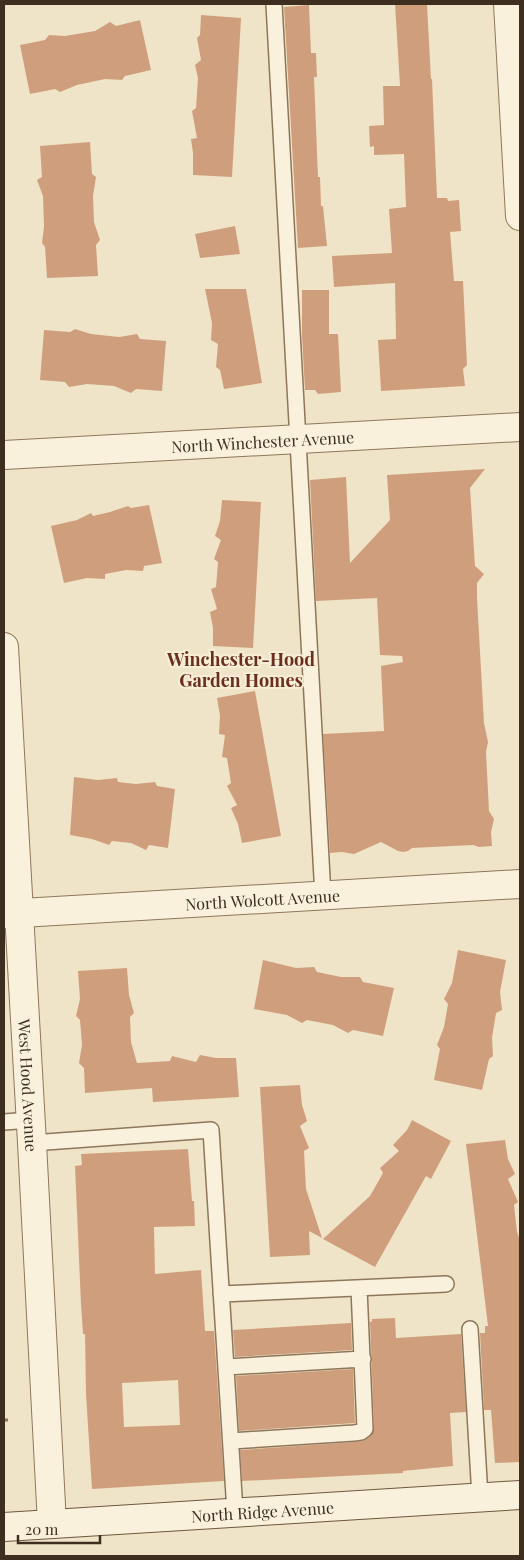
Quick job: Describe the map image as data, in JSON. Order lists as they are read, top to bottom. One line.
{"streets":{"street":["North Winchester Avenue","North Wolcott Avenue","West Hood Avenue","North Ridge Avenue"]},"crossings":[["North Wolcott Avenue","West Hood Avenue"],["West Hood Avenue","North Ridge Avenue"]],"districts":["Winchester-Hood Garden Homes"],"scale_bar":"20 m"}
